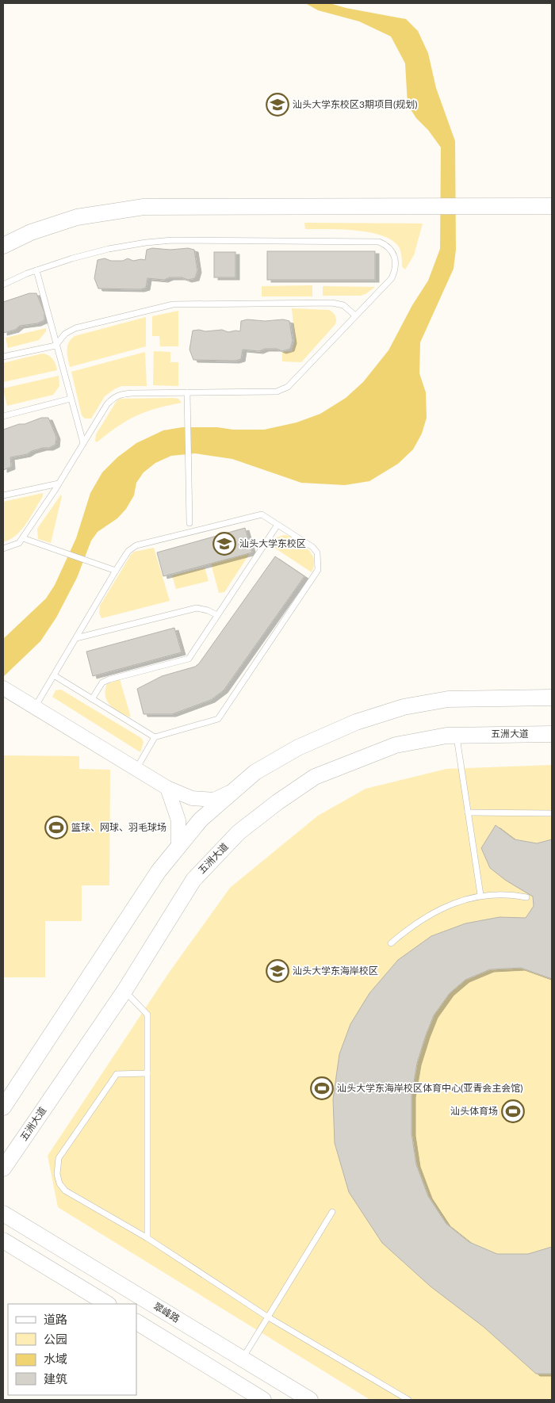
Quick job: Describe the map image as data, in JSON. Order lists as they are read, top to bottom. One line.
{"streets":{"main road":["五洲大道","翠峰路"]},"places":{"school or university":["汕头大学东校区3期项目(规划)","汕头大学东校区","汕头大学东海岸校区"],"sports":["篮球、网球、羽毛球场","汕头大学东海岸校区体育中心(亚青会主会馆)","汕头体育场"]},"legend":["道路","公园","水域","建筑"]}
